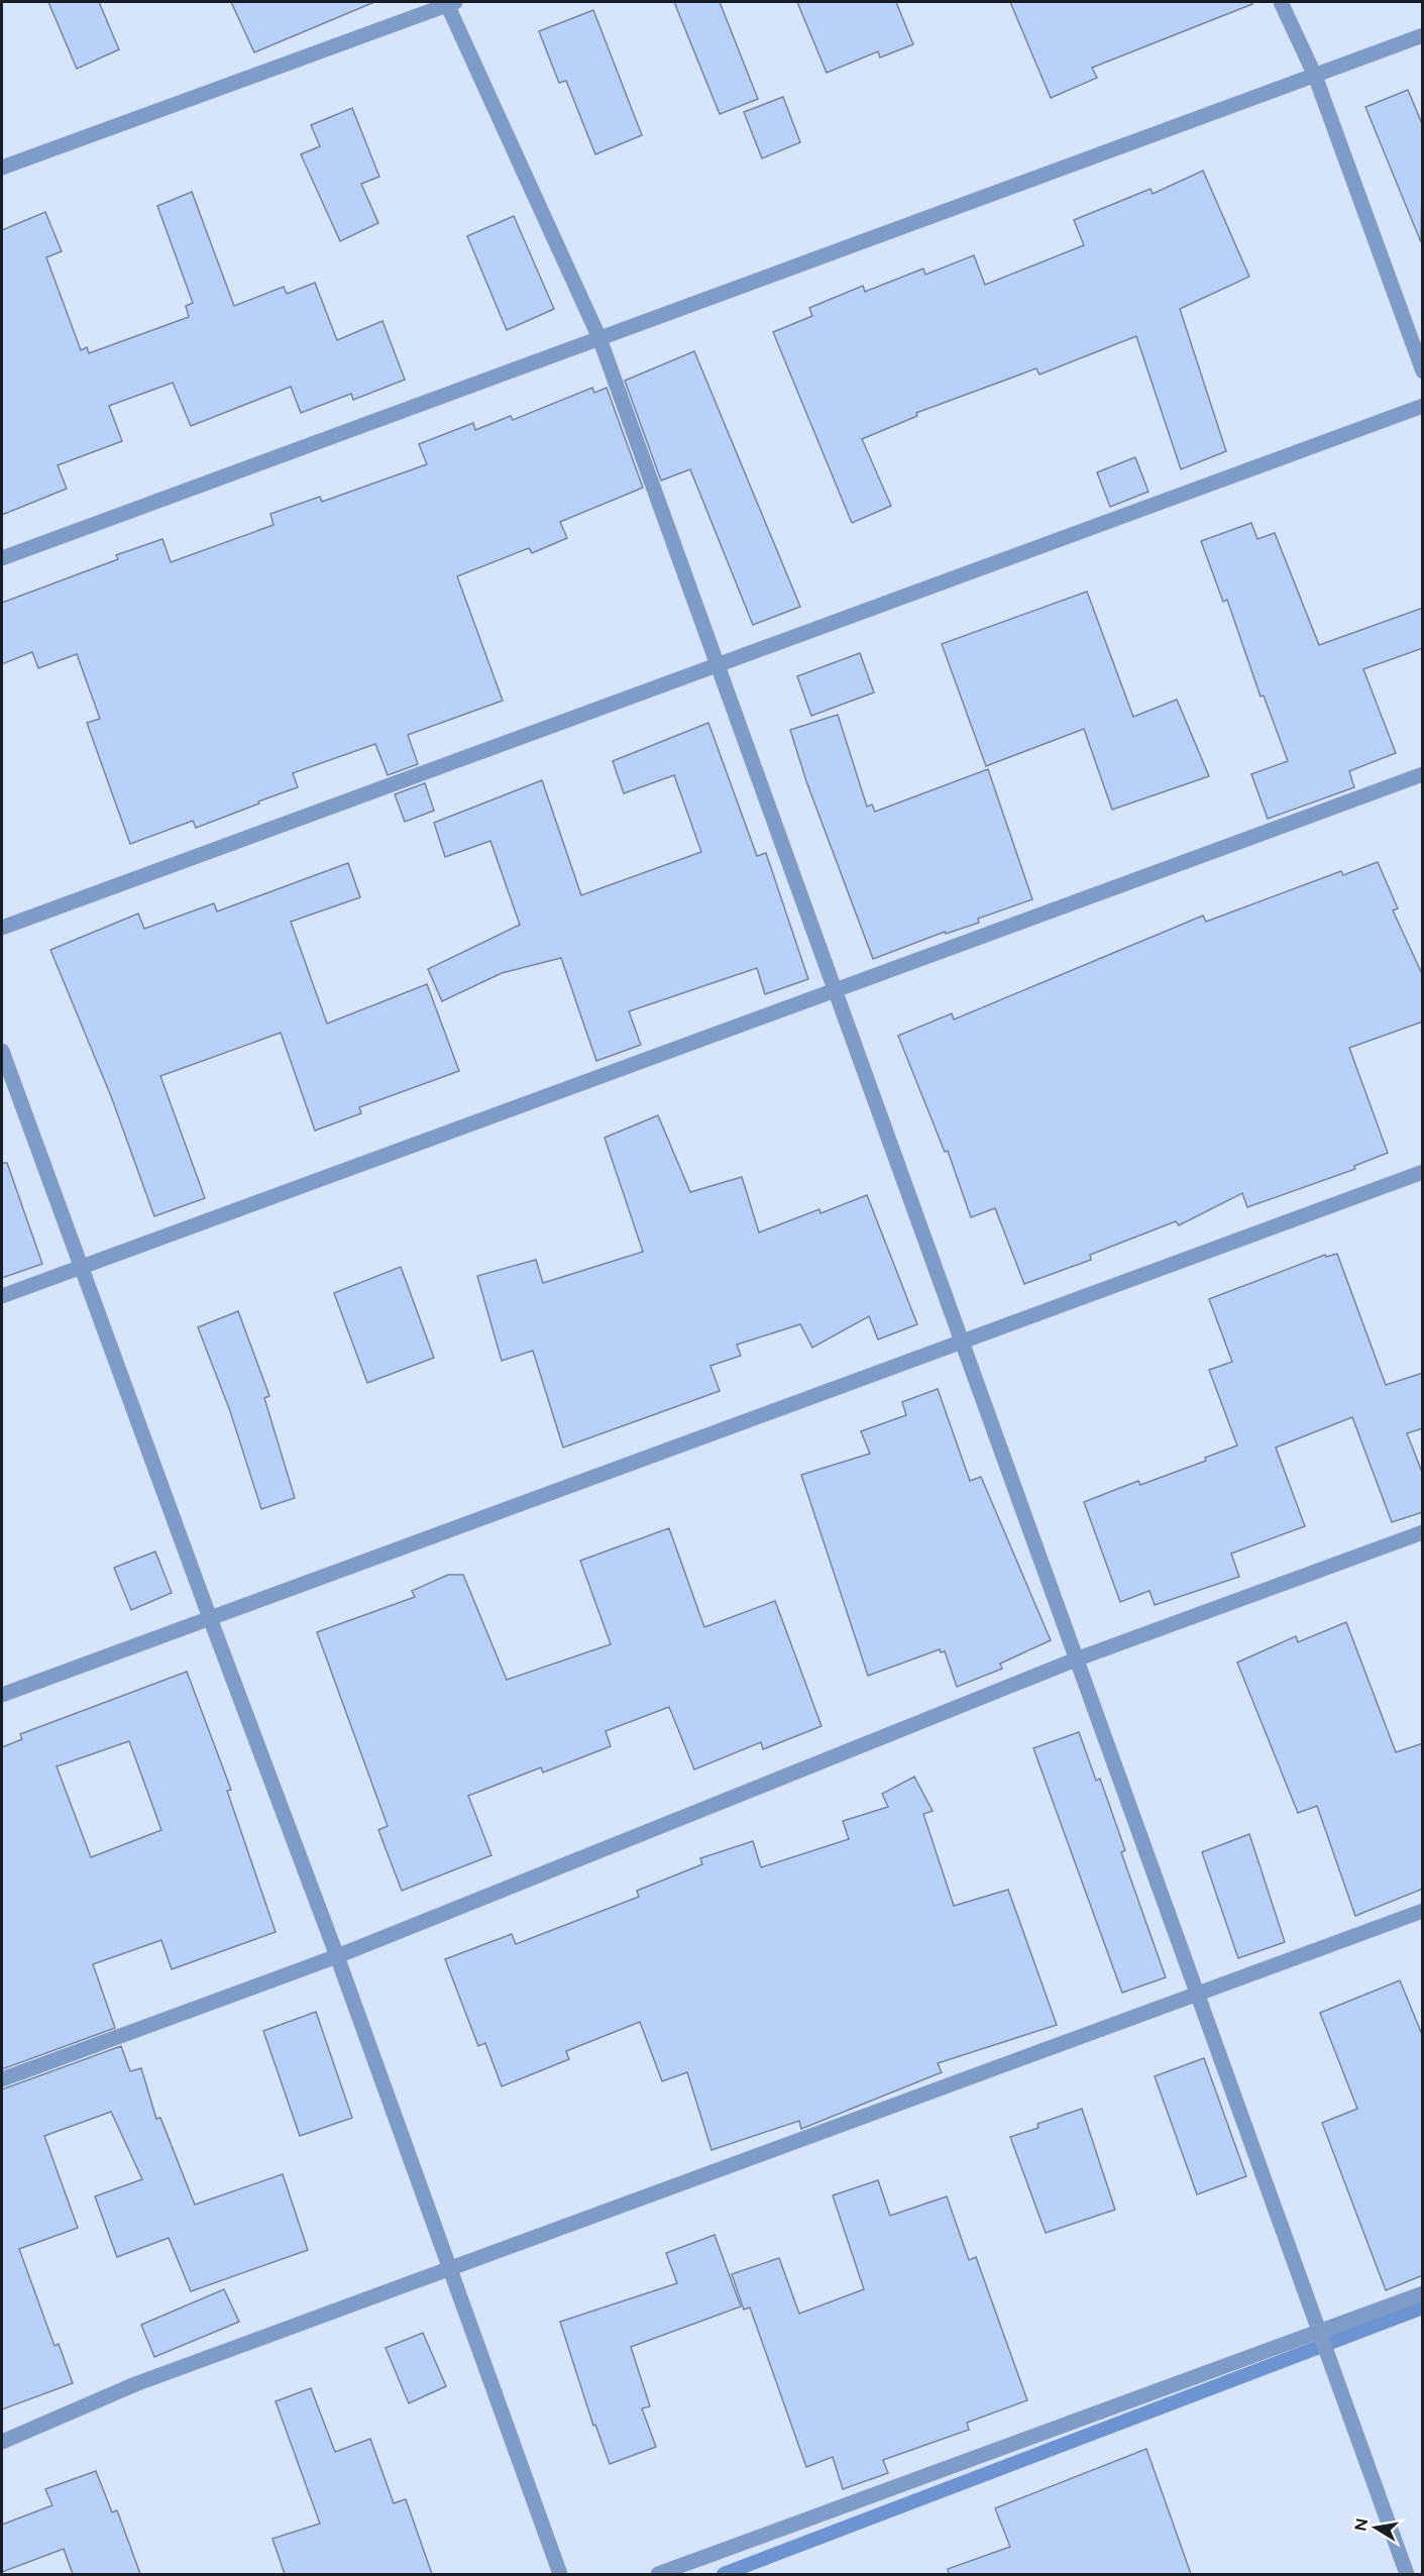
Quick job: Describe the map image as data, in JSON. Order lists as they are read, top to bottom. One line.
{"north":"left"}
